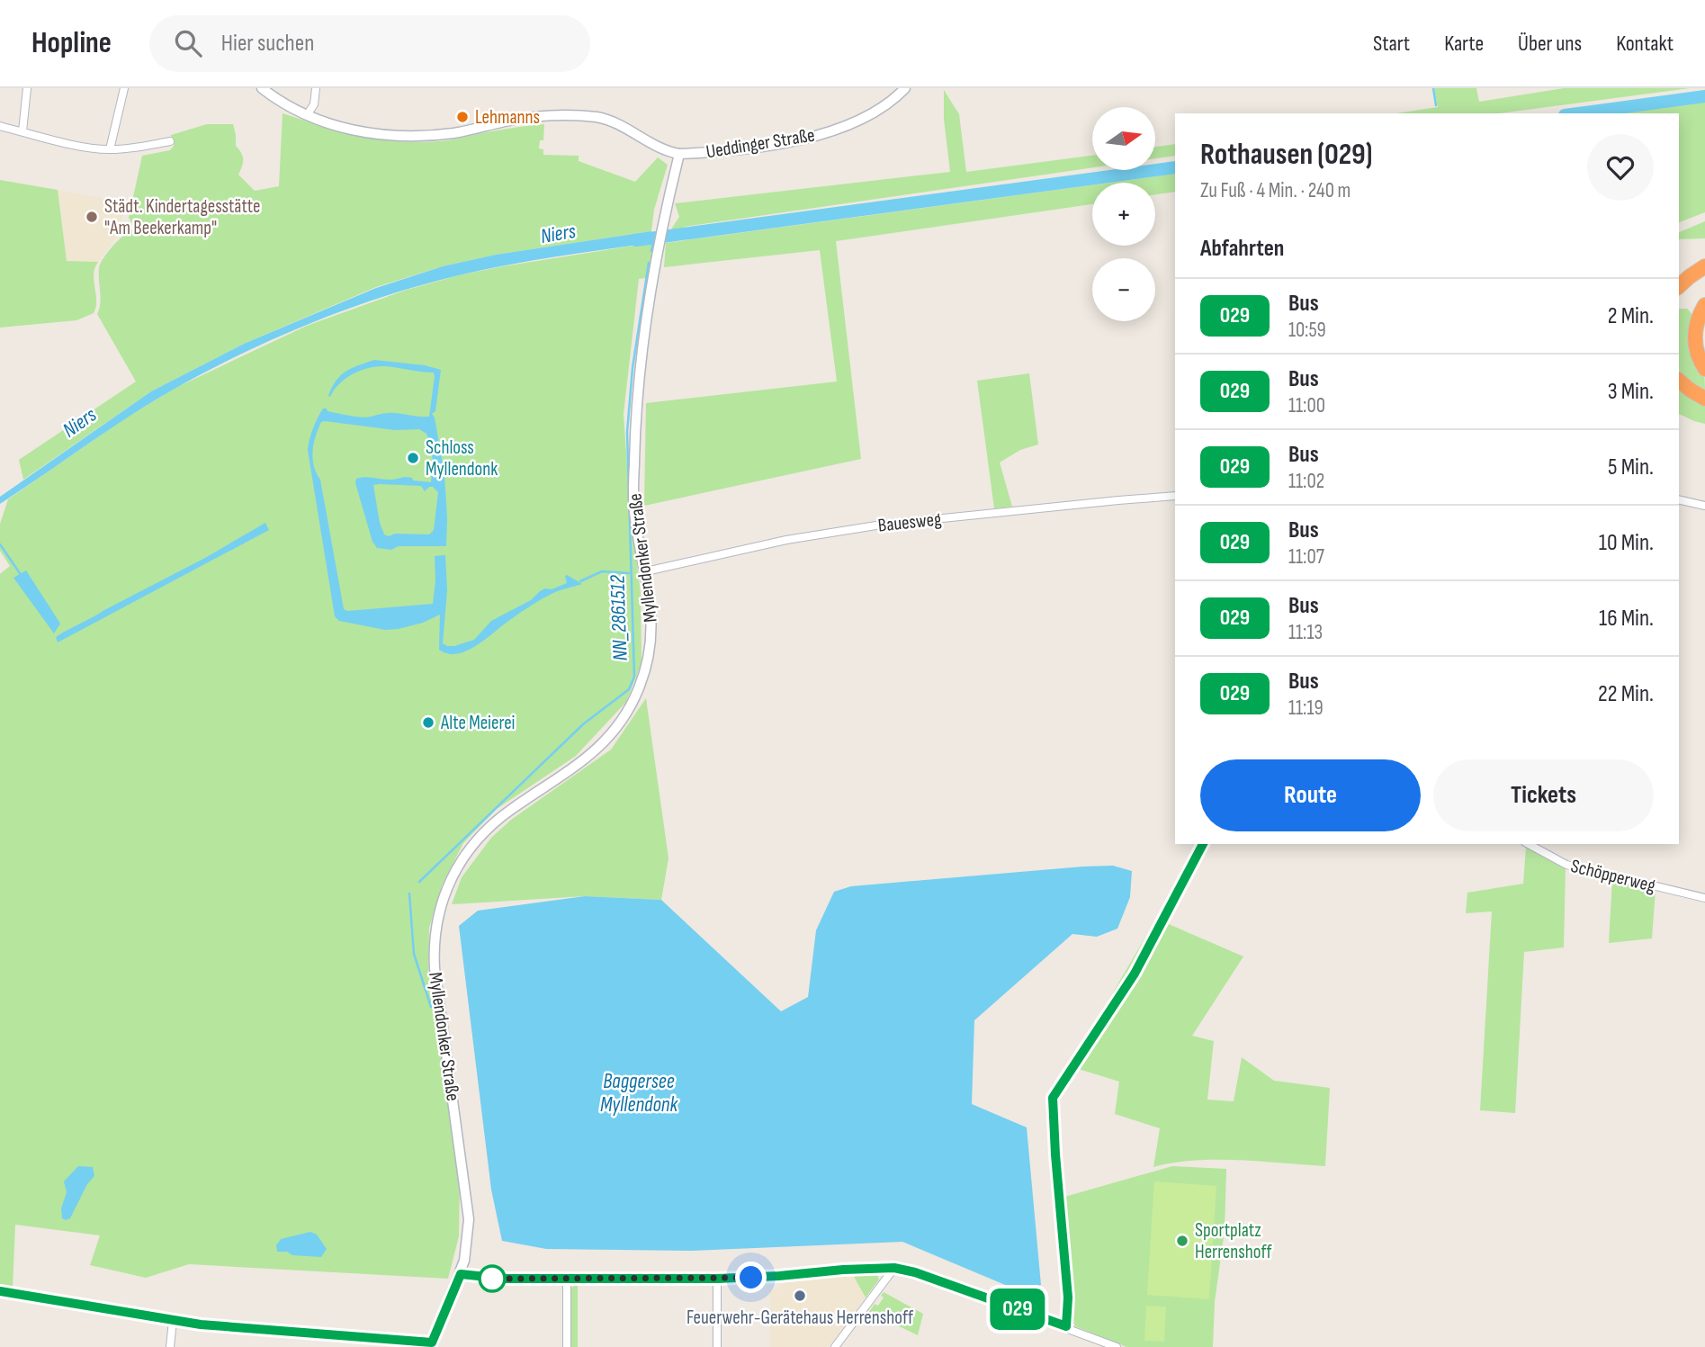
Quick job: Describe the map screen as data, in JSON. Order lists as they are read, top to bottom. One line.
{"streets":{"street":["Ueddinger Straße","Bauesweg","Myllendonker Straße","Schöpperweg"]},"crossings":[["Ueddinger Straße","Myllendonker Straße"],["Bauesweg","Myllendonker Straße"]],"water":["Niers","NN_2861512","Baggersee Myllendonk"],"places":["Lehmanns","Städt. Kindertagesstätte \"Am Beekerkamp\"","Schloss Myllendonk","Alte Meierei","Sportplatz Herrenshoff","Feuerwehr-Gerätehaus Herrenshoff"],"lines":["bus line 029"],"north":"right","page":{"header":"Hopline","search":"Hier suchen","nav":["Start","Karte","Über uns","Kontakt"],"on_map":"029","map_buttons":["+","−"],"heading":[["Rothausen (029)","Zu Fuß · 4 Min. · 240 m"],"Abfahrten"],"list":[{"mark":"029","name":"Bus","note":"10:59","value":"2 Min."},{"mark":"029","name":"Bus","note":"11:00","value":"3 Min."},{"mark":"029","name":"Bus","note":"11:02","value":"5 Min."},{"mark":"029","name":"Bus","note":"11:07","value":"10 Min."},{"mark":"029","name":"Bus","note":"11:13","value":"16 Min."},{"mark":"029","name":"Bus","note":"11:19","value":"22 Min."}],"buttons":["Route","Tickets"]}}
